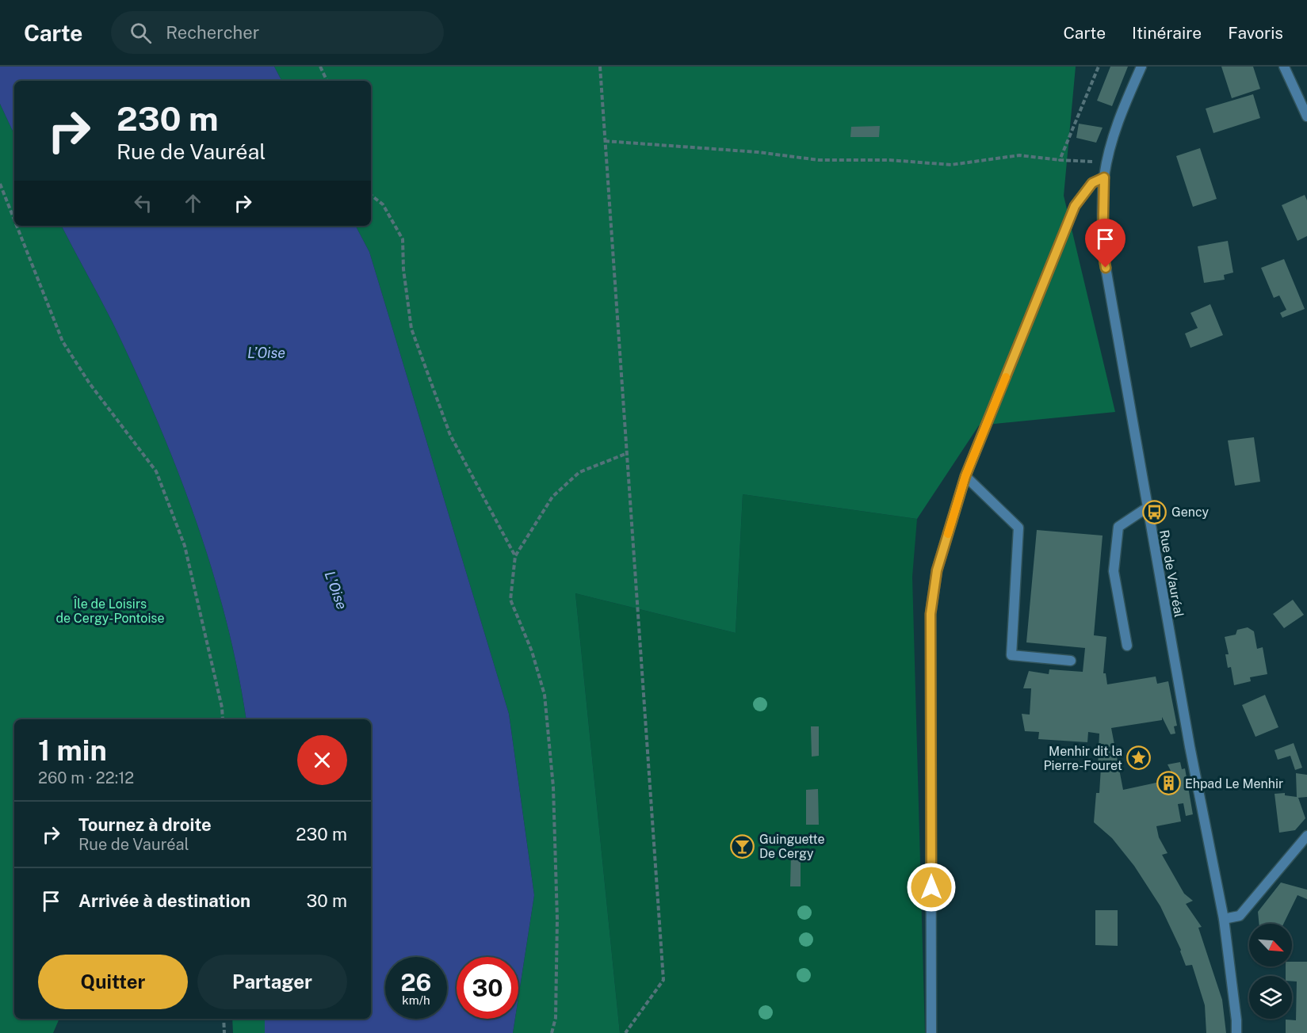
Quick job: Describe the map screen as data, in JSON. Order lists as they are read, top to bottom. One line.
{"streets":{"street":["Rue de Vauréal"]},"water":["L’Oise","L'Oise"],"parks":["Île de Loisirs de Cergy-Pontoise"],"places":{"bus stop":["Gency"],"place":["Menhir dit la Pierre-Fouret"],"building":["Ehpad Le Menhir"],"bar":["Guinguette De Cergy"]},"north":"bottom right","page":{"header":"Carte","search":"Rechercher","nav":["Carte","Itinéraire","Favoris"],"turn":["230 m","Rue de Vauréal"],"heading":["1 min","260 m · 22:12"],"list":[{"name":"Tournez à droite","note":"Rue de Vauréal","value":"230 m"},{"name":"Arrivée à destination","value":"30 m"}],"buttons":["Quitter","Partager"],"speed":"26 km/h","limit":"30"}}
